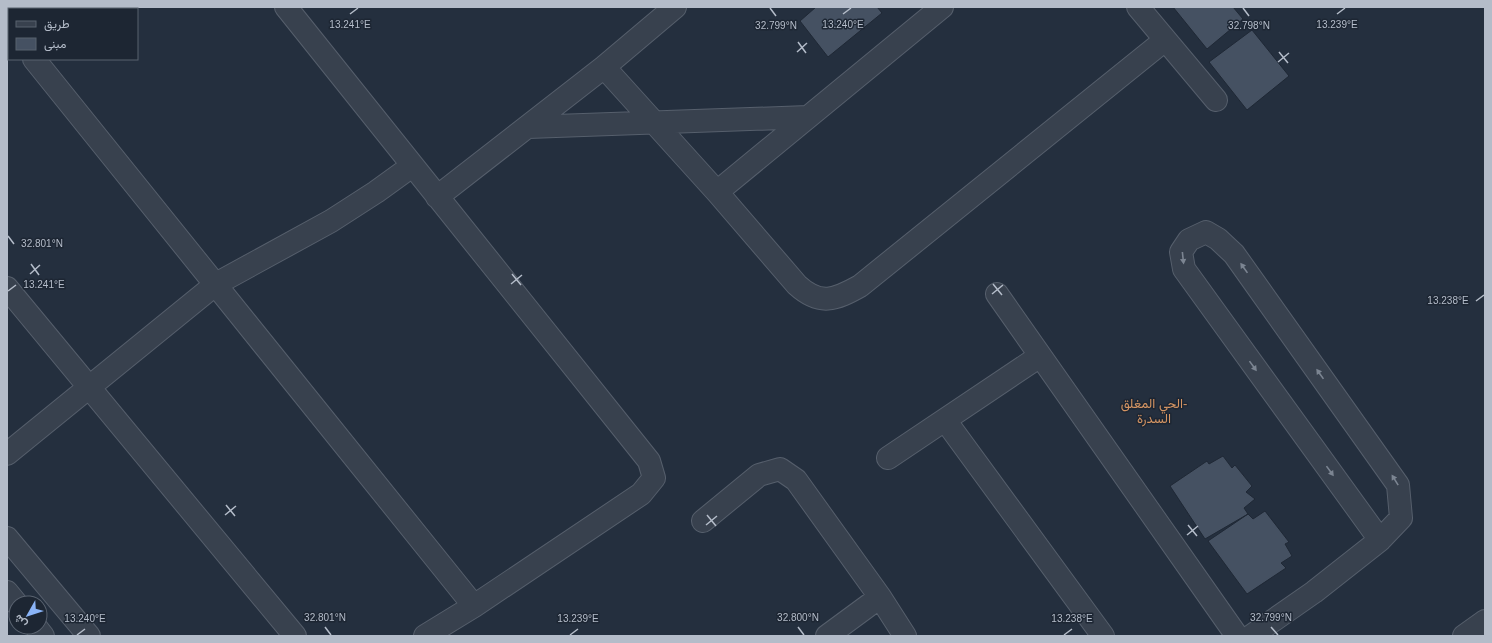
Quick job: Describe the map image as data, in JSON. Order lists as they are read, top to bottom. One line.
{"districts":["الحي المغلق- السدرة"],"legend":["طريق","مبنى"],"north":"bottom left","coordinates":["13.241°E","13.240°E","13.239°E","32.799°N","32.798°N","32.801°N","13.238°E","32.800°N"]}
